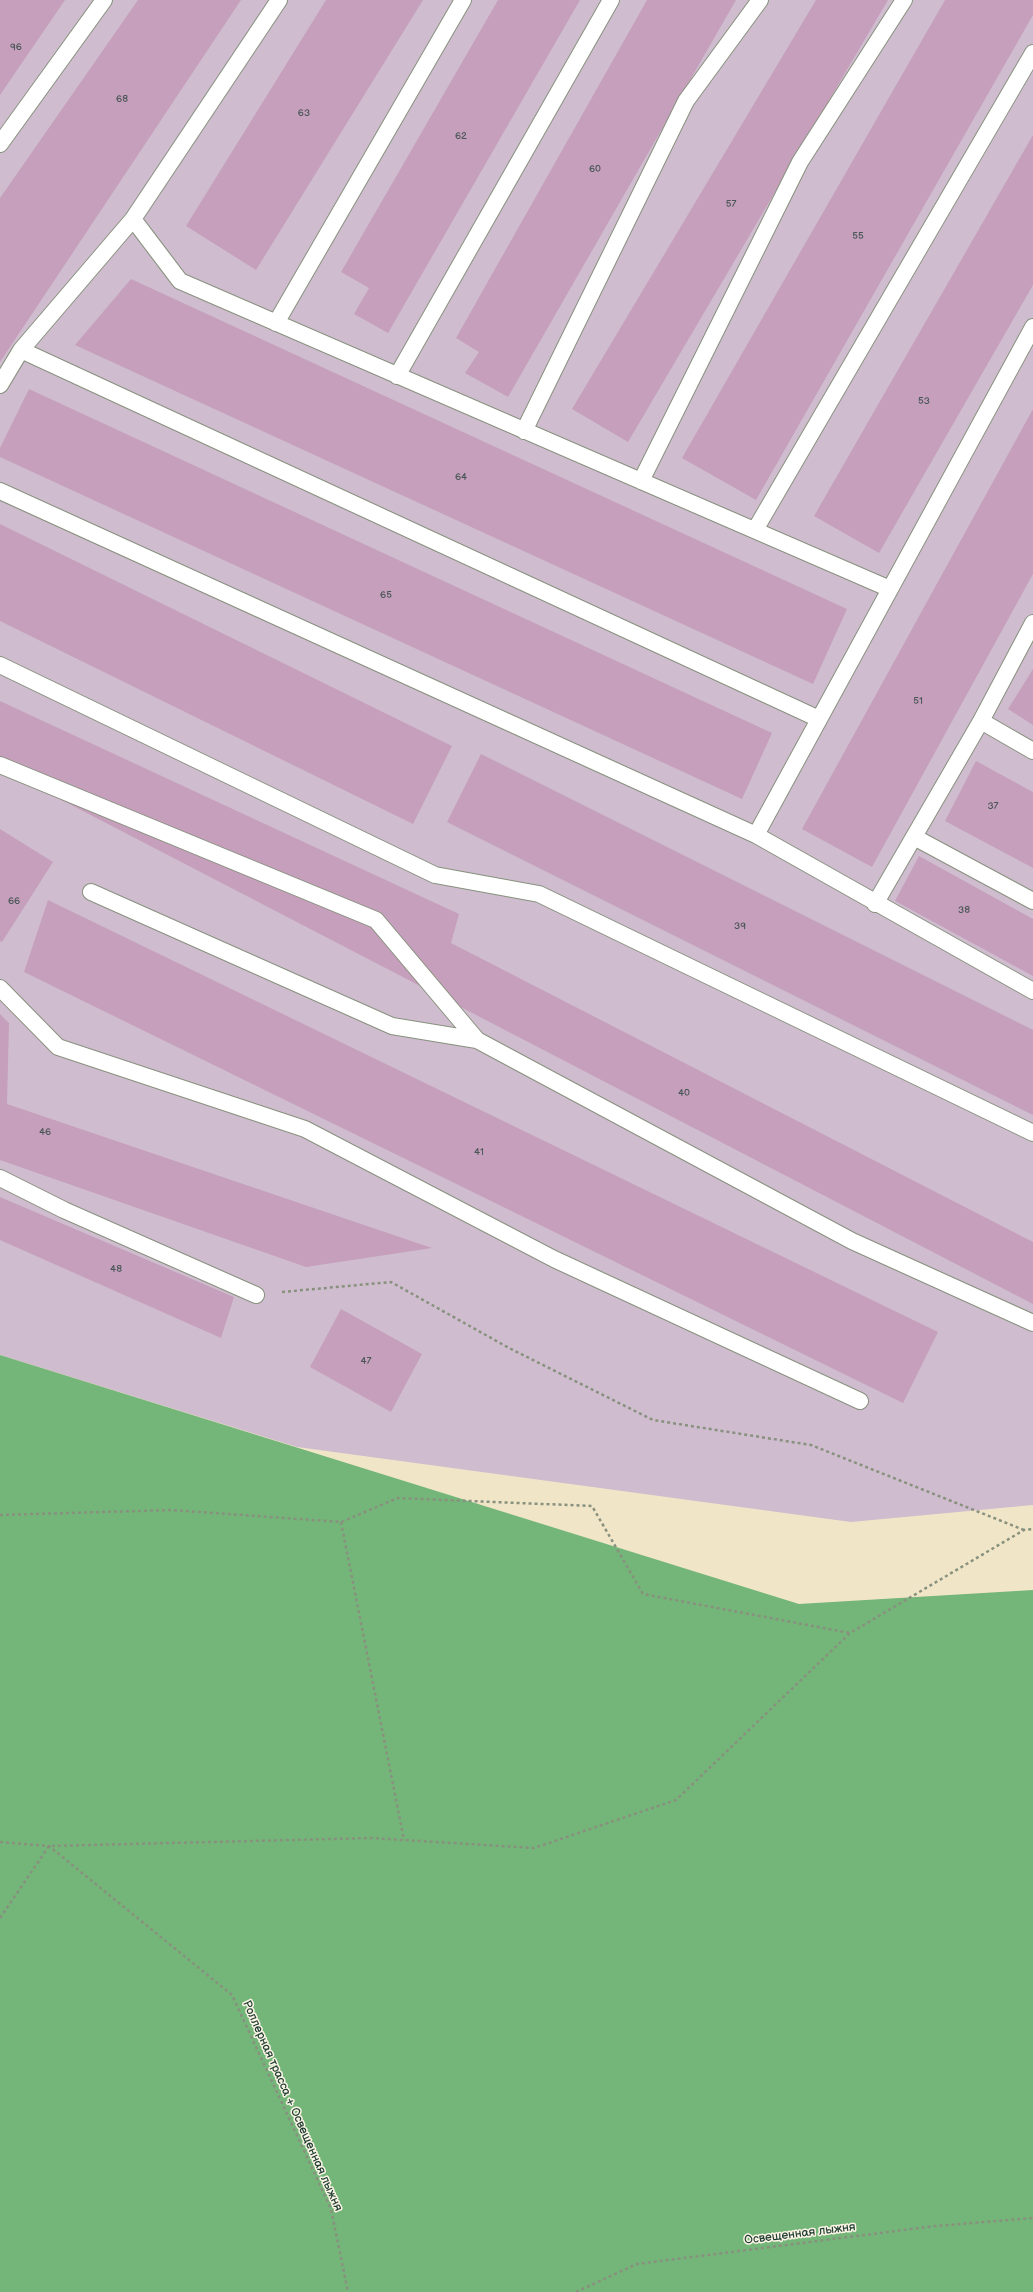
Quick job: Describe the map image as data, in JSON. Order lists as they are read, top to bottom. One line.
{"streets":{"path":["Роллерная трасса + Освещенная лыжня","Освещенная лыжня"]},"house_numbers":["96","68","63","62","60","57","55","53","64","65","51","37","66","38","39","40","46","41","48","47"]}
